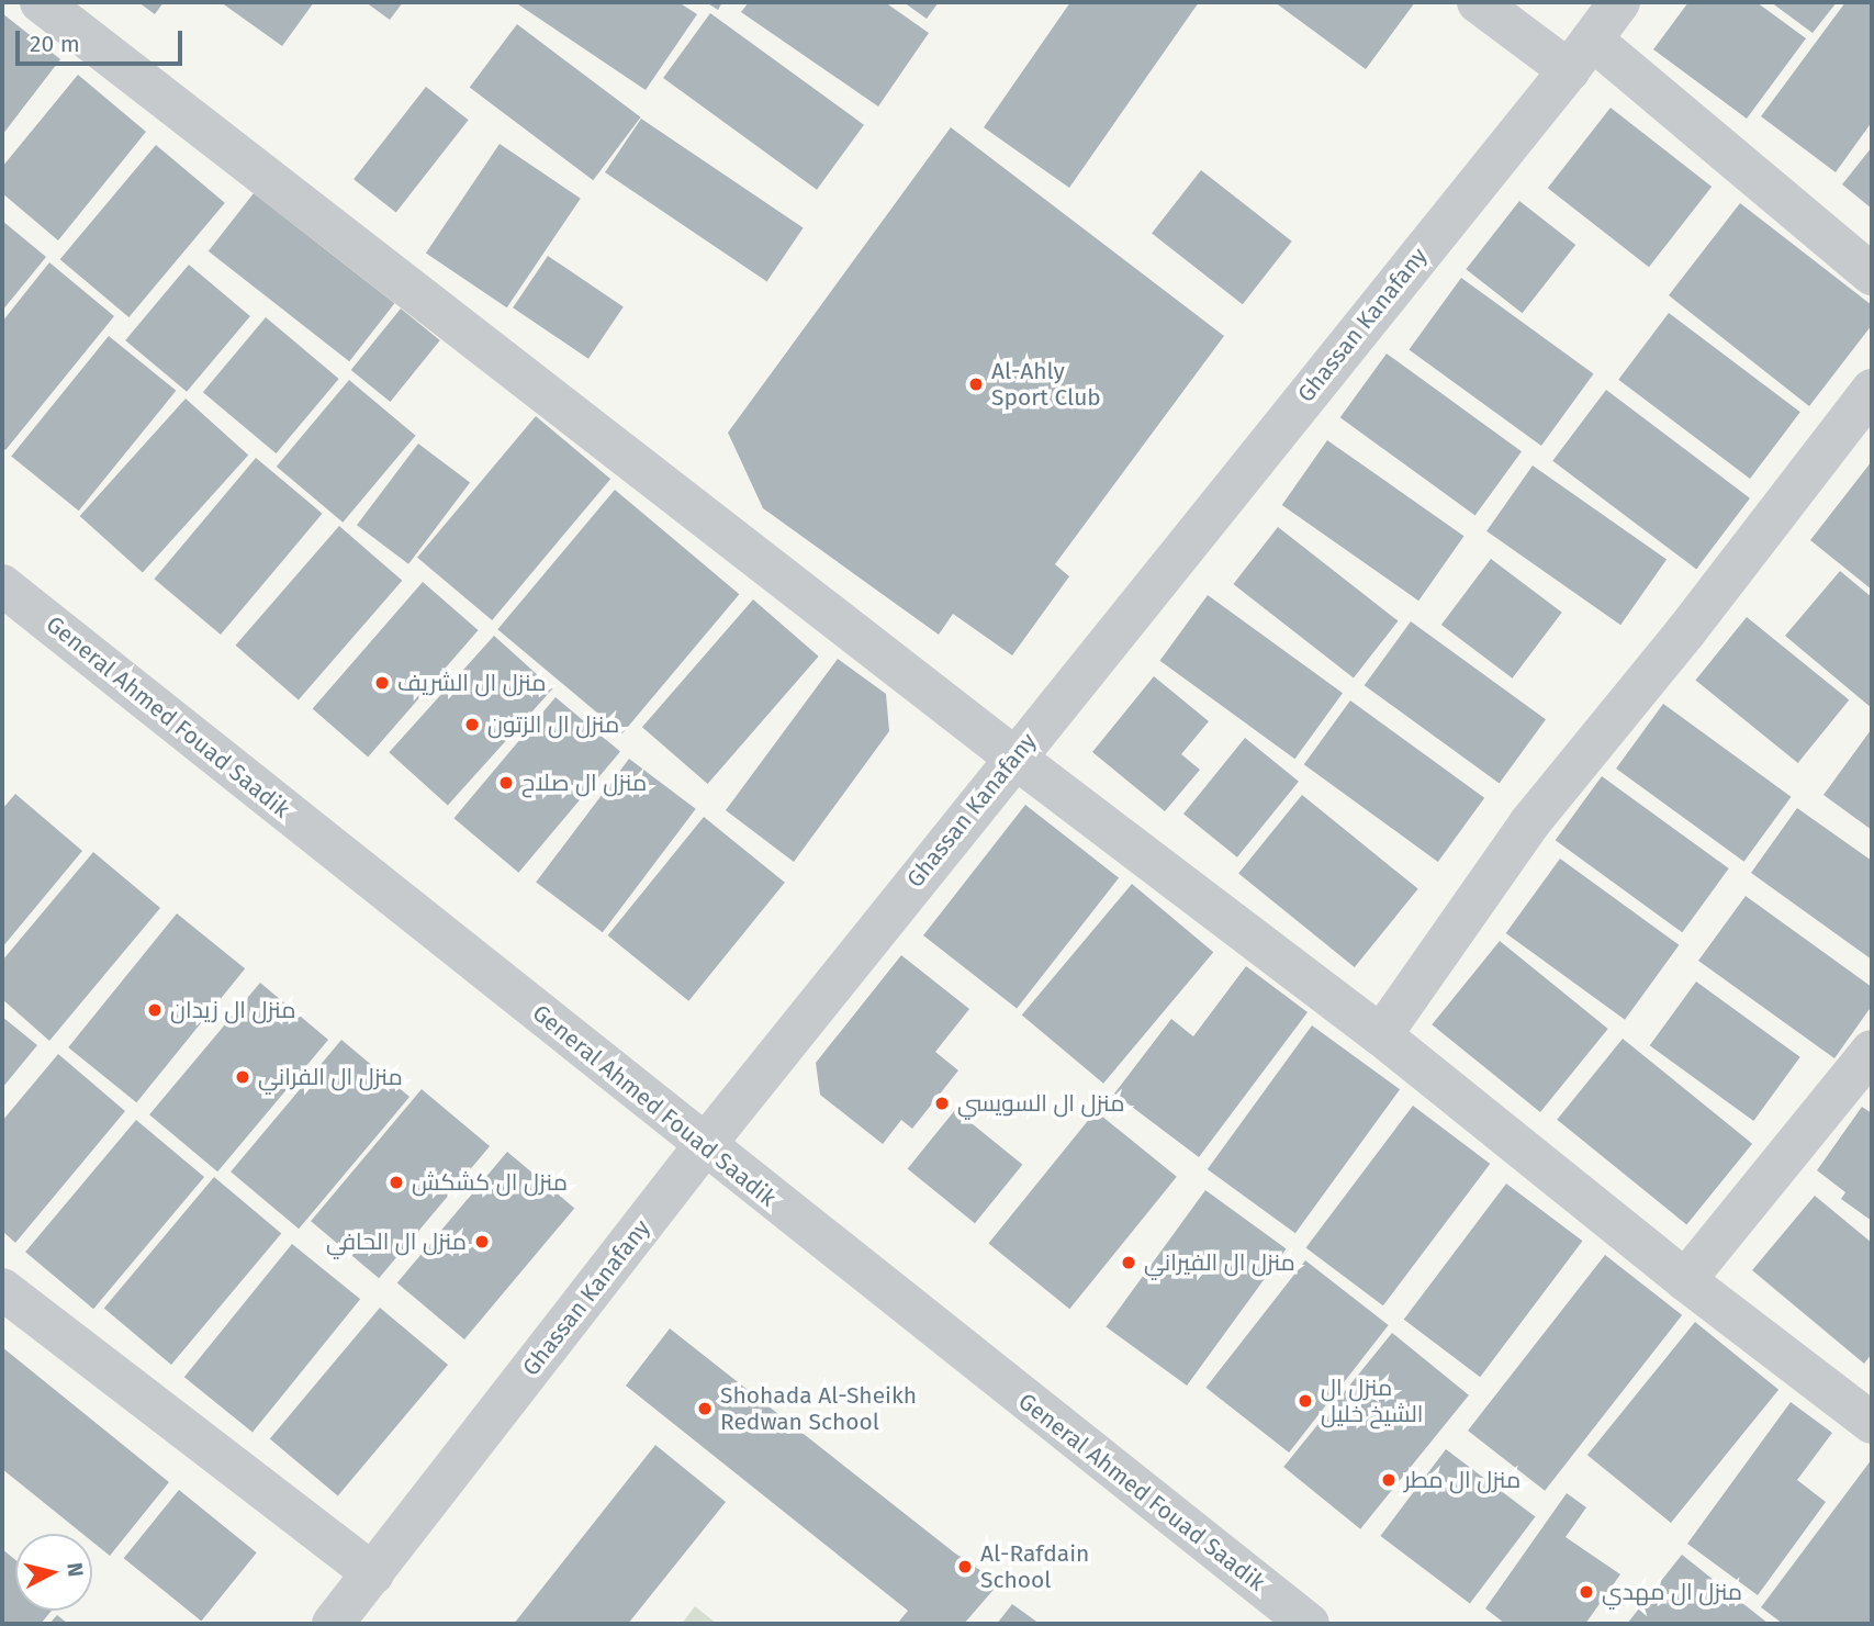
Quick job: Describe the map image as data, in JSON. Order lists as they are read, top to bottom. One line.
{"streets":{"street":["Ghassan Kanafany","General Ahmed Fouad Saadik"]},"crossings":[["Ghassan Kanafany","General Ahmed Fouad Saadik"]],"places":["Al-Ahly Sport Club","منزل ال الشريف","منزل ال الزتون","منزل ال صلاح","منزل ال زيدان","منزل ال الفراني","منزل ال السويسي","منزل ال كشكش","منزل ال الحافي","منزل ال الفيراني","منزل ال الشيخ خليل","Shohada Al-Sheikh Redwan School","منزل ال مطر","Al-Rafdain School","منزل ال مهدي"],"scale_bar":"20 m","north":"right"}
